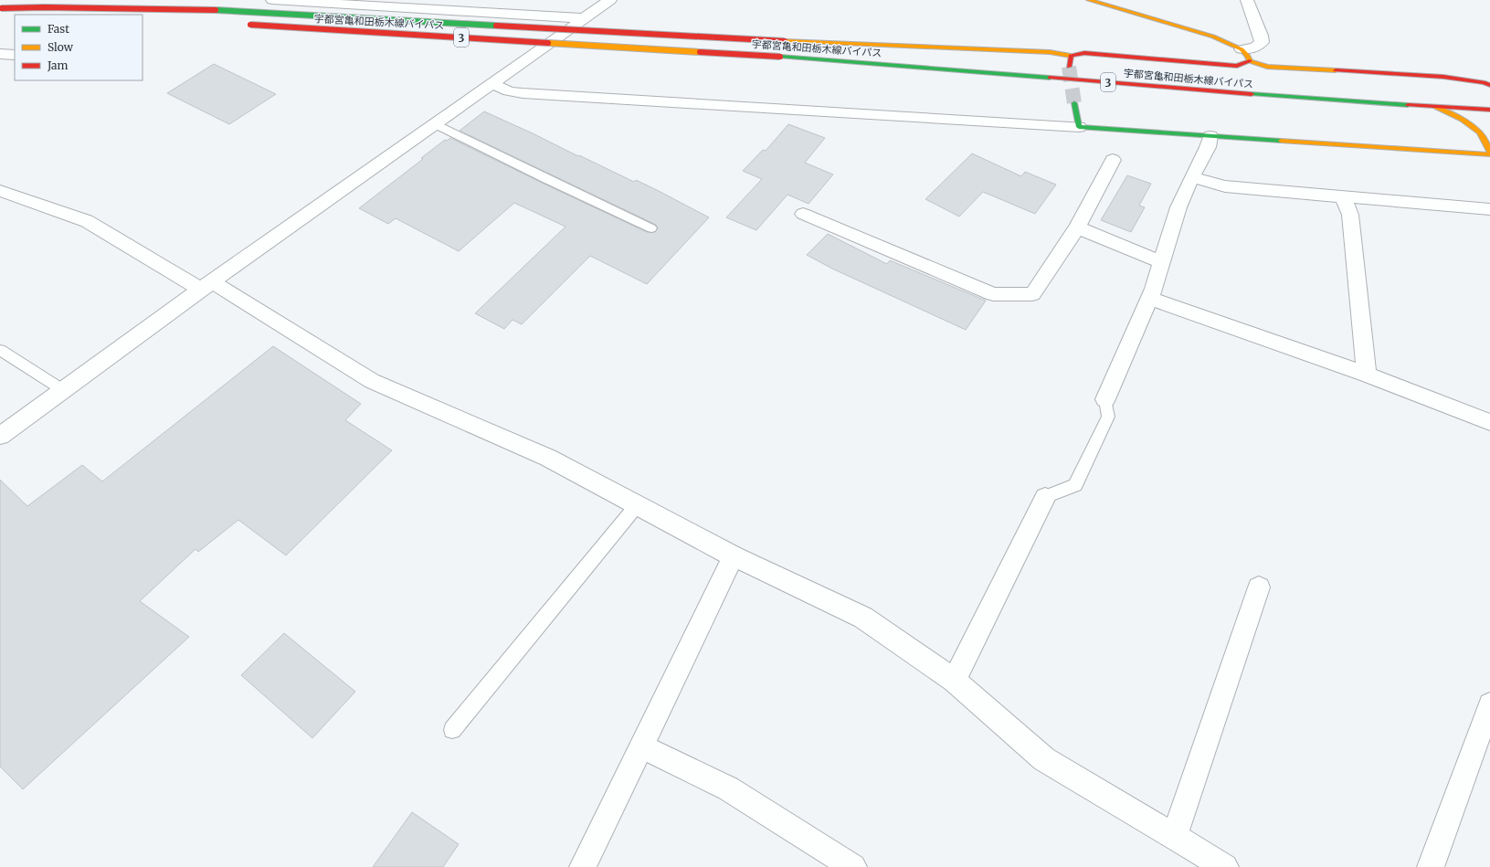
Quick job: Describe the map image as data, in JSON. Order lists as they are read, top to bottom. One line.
{"streets":{"main road":["宇都宮亀和田栃木線バイパス","3"]},"legend":["Fast","Slow","Jam"]}
